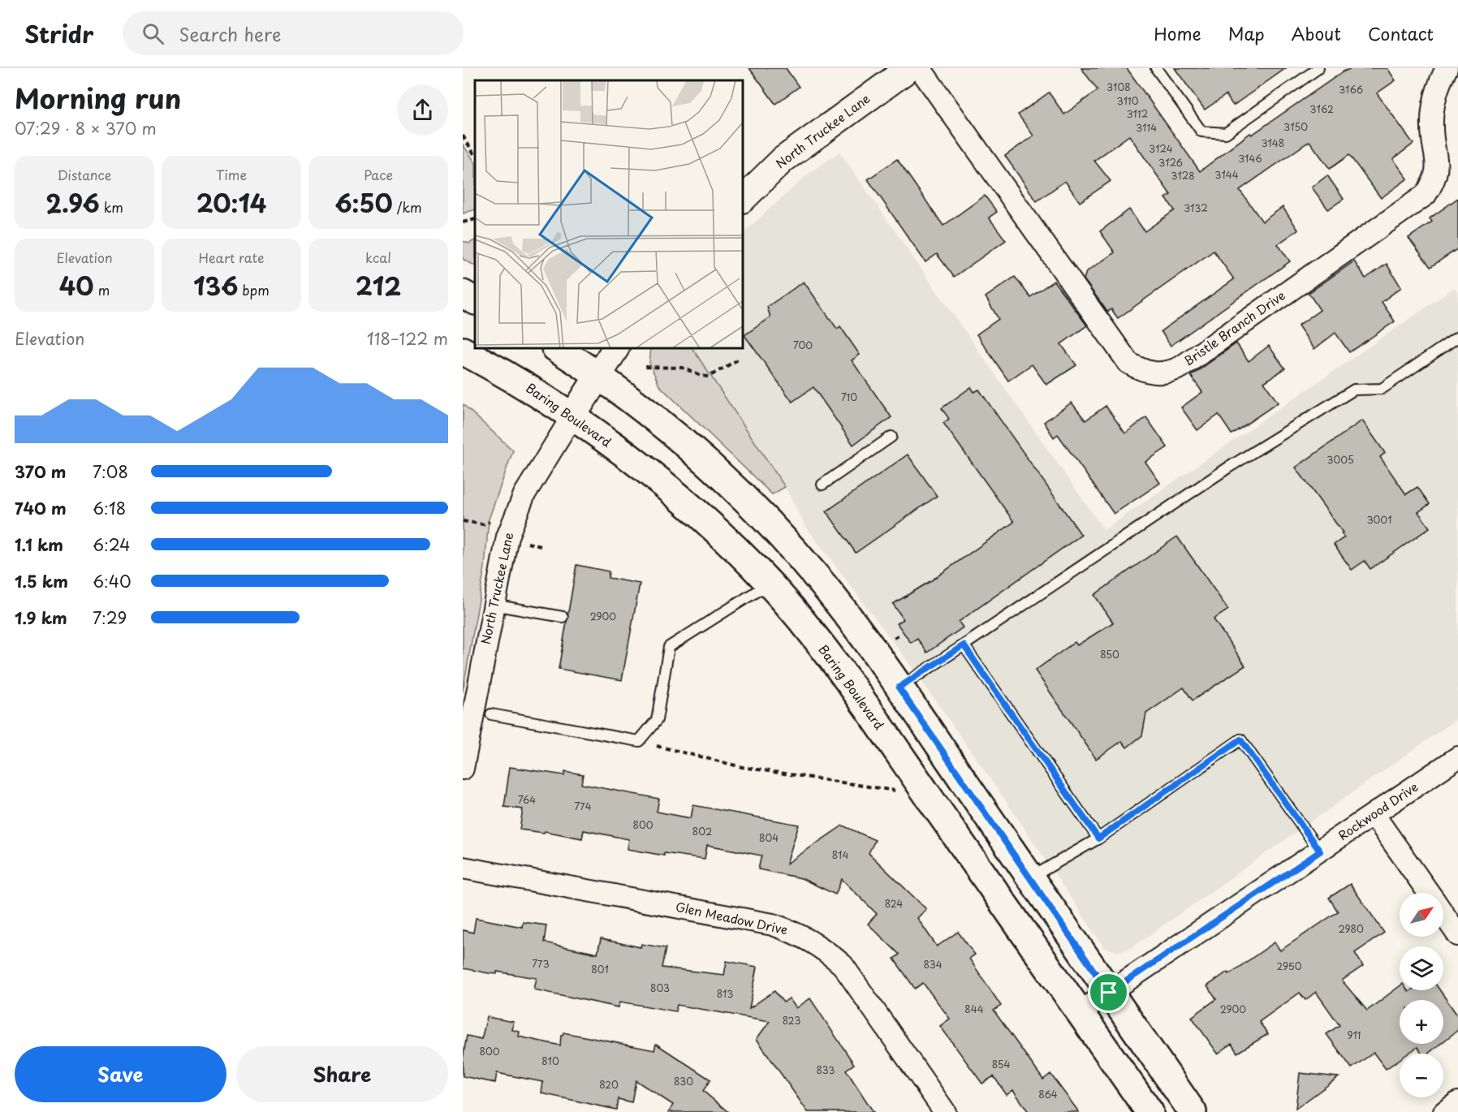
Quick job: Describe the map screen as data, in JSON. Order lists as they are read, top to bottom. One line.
{"streets":{"main road":["Baring Boulevard"],"street":["North Truckee Lane","Bristle Branch Drive","Rockwood Drive","Glen Meadow Drive"]},"crossings":[["North Truckee Lane","Baring Boulevard"],["Baring Boulevard","Rockwood Drive"]],"house_numbers":["3108","3166","3110","3162","3112","3150","3114","3148","3124","3146","3126","3144","3128","3132","700","710","3005","3001","2900","850","764","774","800","802","804","814","824","2980","773","834","2950","801","803","813","844","2900","823","911","800","810","854","833","830","820","864"],"north":"top right","page":{"header":"Stridr","search":"Search here","nav":["Home","Map","About","Contact"],"heading":["Morning run","07:29 · 8 × 370 m"],"stats":[["Distance","2.96 km"],["Time","20:14"],["Pace","6:50 /km"],["Elevation","40 m"],["Heart rate","136 bpm"],["kcal","212"]],"chart":["Elevation","118–122 m"],"list":[{"name":"370 m","note":"7:08"},{"name":"740 m","note":"6:18"},{"name":"1.1 km","note":"6:24"},{"name":"1.5 km","note":"6:40"},{"name":"1.9 km","note":"7:29"}],"map_buttons":["+","−"],"buttons":["Save","Share"]}}
